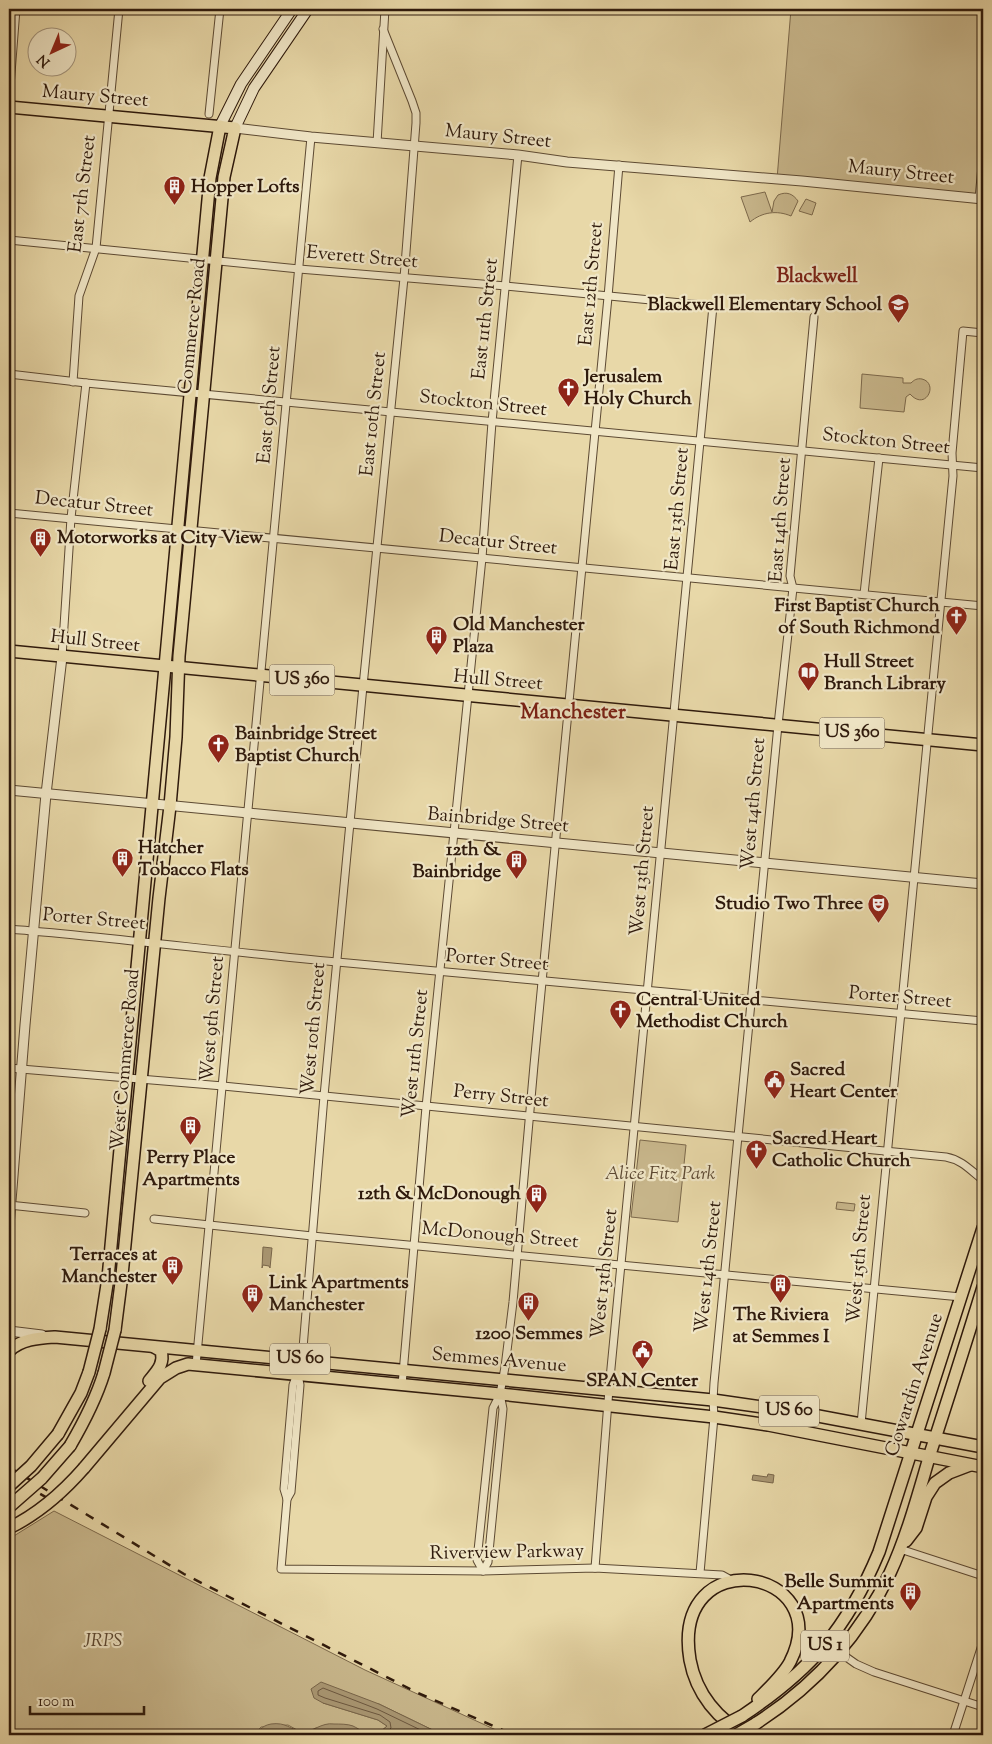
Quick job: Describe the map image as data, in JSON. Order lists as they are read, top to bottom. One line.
{"streets":{"main road":["Maury Street","Commerce Road","Hull Street","US 360","West Commerce Road","US 60","Semmes Avenue","Cowardin Avenue","US 1"],"street":["East 7th Street","Everett Street","East 12th Street","East 11th Street","Stockton Street","East 9th Street","East 10th Street","Decatur Street","East 13th Street","East 14th Street","West 14th Street","Bainbridge Street","West 13th Street","Porter Street","West 9th Street","West 10th Street","West 11th Street","Perry Street","McDonough Street","West 15th Street","Riverview Parkway"]},"crossings":[["Maury Street","East 7th Street"],["Maury Street","East 12th Street"],["Maury Street","East 11th Street"],["Maury Street","Commerce Road"],["Maury Street","East 9th Street"],["Maury Street","East 10th Street"],["East 7th Street","Everett Street"],["East 7th Street","Stockton Street"],["Everett Street","East 12th Street"],["Everett Street","East 11th Street"],["Everett Street","Commerce Road"],["Everett Street","East 9th Street"],["Everett Street","East 10th Street"],["Everett Street","East 13th Street"],["East 12th Street","Stockton Street"],["East 12th Street","Decatur Street"],["East 12th Street","Hull Street"],["East 12th Street","Bainbridge Street"],["East 12th Street","Porter Street"],["East 12th Street","Perry Street"],["East 12th Street","McDonough Street"],["East 12th Street","Semmes Avenue"],["East 11th Street","Stockton Street"],["East 11th Street","Decatur Street"],["East 11th Street","Hull Street"],["East 11th Street","West 11th Street"],["Commerce Road","Stockton Street"],["Commerce Road","Decatur Street"],["Commerce Road","Hull Street"],["Commerce Road","West Commerce Road"],["Stockton Street","East 9th Street"],["Stockton Street","East 10th Street"],["Stockton Street","East 13th Street"],["Stockton Street","East 14th Street"],["Stockton Street","West 15th Street"],["East 9th Street","Decatur Street"],["East 9th Street","Hull Street"],["East 9th Street","West 9th Street"],["East 10th Street","Decatur Street"],["East 10th Street","Hull Street"],["East 10th Street","West 10th Street"],["Decatur Street","East 13th Street"],["Decatur Street","East 14th Street"],["Decatur Street","West 15th Street"],["East 13th Street","Hull Street"],["East 13th Street","West 13th Street"],["East 14th Street","Hull Street"],["East 14th Street","West 14th Street"],["Hull Street","West 14th Street"],["Hull Street","West 13th Street"],["Hull Street","West 9th Street"],["Hull Street","West 10th Street"],["Hull Street","West 11th Street"],["Hull Street","West Commerce Road"],["Hull Street","West 15th Street"],["West 14th Street","Bainbridge Street"],["West 14th Street","Porter Street"],["West 14th Street","Perry Street"],["West 14th Street","McDonough Street"],["West 14th Street","Semmes Avenue"],["West 14th Street","Riverview Parkway"],["Bainbridge Street","West 13th Street"],["Bainbridge Street","West 9th Street"],["Bainbridge Street","West 10th Street"],["Bainbridge Street","West 11th Street"],["Bainbridge Street","West Commerce Road"],["Bainbridge Street","West 15th Street"],["West 13th Street","Porter Street"],["West 13th Street","Perry Street"],["West 13th Street","McDonough Street"],["West 13th Street","Semmes Avenue"],["West 13th Street","Riverview Parkway"],["Porter Street","West 9th Street"],["Porter Street","West 10th Street"],["Porter Street","West 11th Street"],["Porter Street","West Commerce Road"],["Porter Street","West 15th Street"],["West 9th Street","Perry Street"],["West 9th Street","McDonough Street"],["West 9th Street","US 60"],["West 9th Street","Semmes Avenue"],["West 10th Street","Perry Street"],["West 10th Street","McDonough Street"],["West 10th Street","Semmes Avenue"],["West 10th Street","Riverview Parkway"],["West 11th Street","Perry Street"],["West 11th Street","McDonough Street"],["West 11th Street","Semmes Avenue"],["West Commerce Road","Perry Street"],["Perry Street","West 15th Street"],["McDonough Street","West 15th Street"],["McDonough Street","Cowardin Avenue"],["West 15th Street","Semmes Avenue"],["US 60","Semmes Avenue"],["Semmes Avenue","Cowardin Avenue"],["Cowardin Avenue","US 1"]],"districts":["Blackwell","Manchester"],"parks":["Alice Fitz Park","JRPS"],"places":{"building":["Hopper Lofts","Motorworks at City View","Old Manchester Plaza","Hatcher Tobacco Flats","12th & Bainbridge","Perry Place Apartments","12th & McDonough","Terraces at Manchester","The Riviera at Semmes I","Link Apartments Manchester","1200 Semmes","Belle Summit Apartments"],"school or university":["Blackwell Elementary School"],"church":["Jerusalem Holy Church","First Baptist Church of South Richmond","Bainbridge Street Baptist Church","Central United Methodist Church","Sacred Heart Catholic Church"],"library":["Hull Street Branch Library"],"theatre":["Studio Two Three"],"public building":["Sacred Heart Center","SPAN Center"]},"scale_bar":"100 m","north":"bottom left"}
